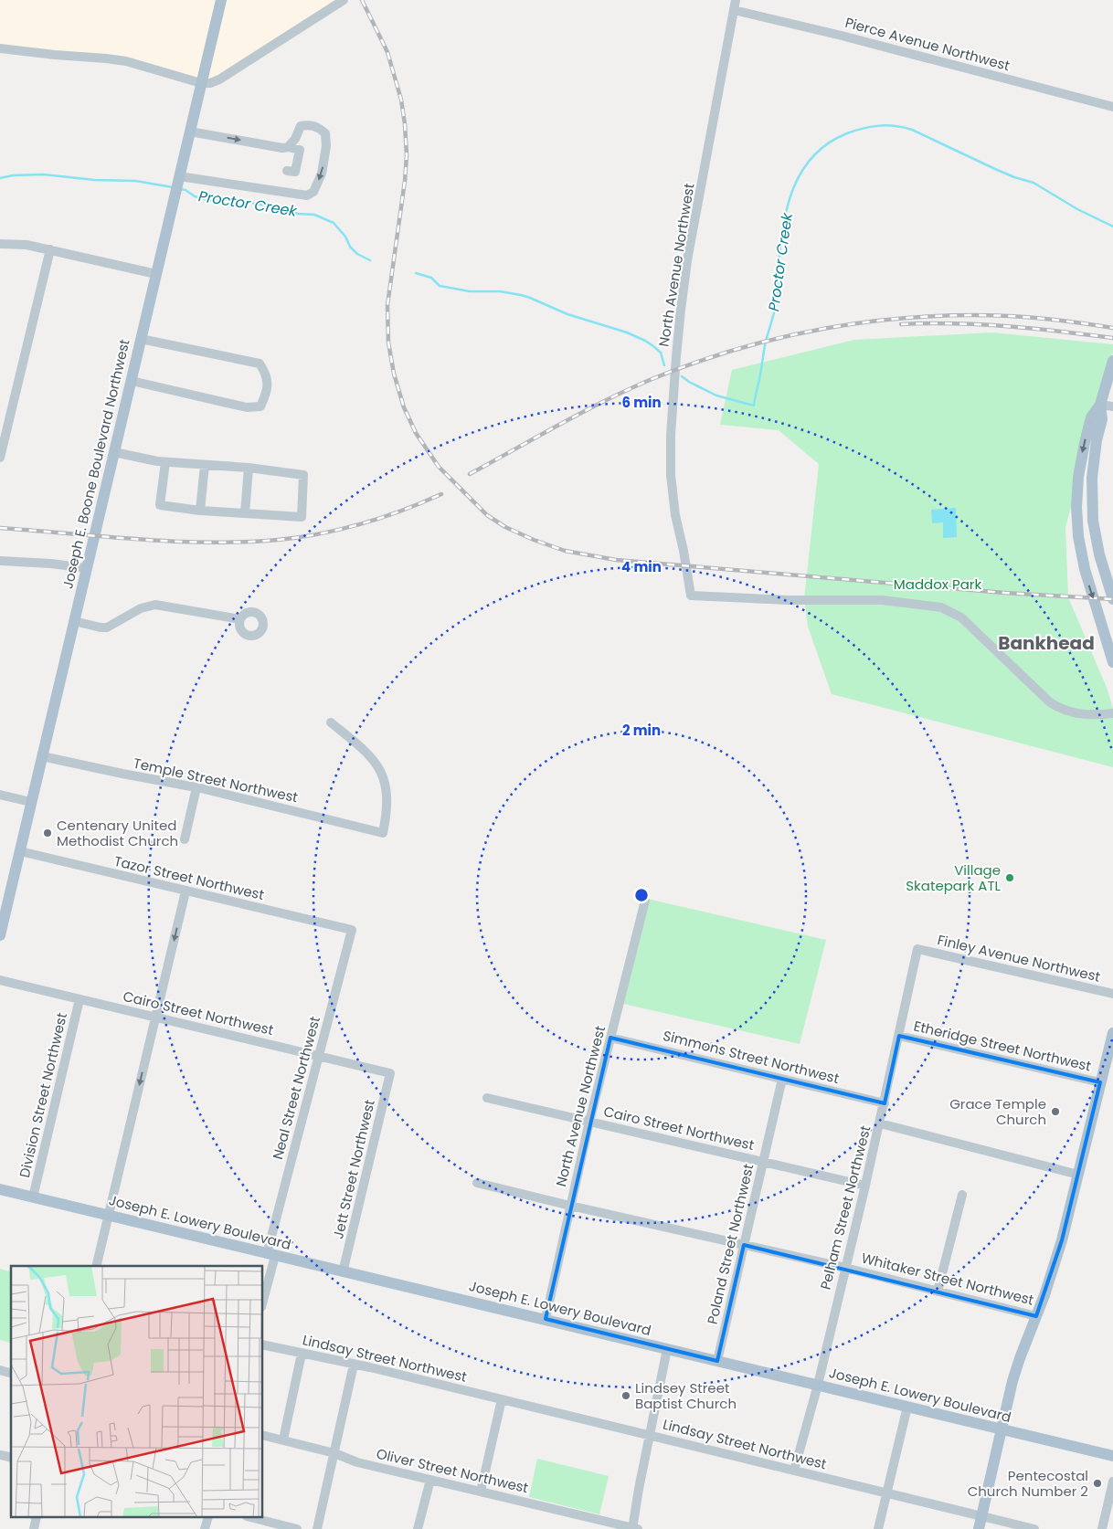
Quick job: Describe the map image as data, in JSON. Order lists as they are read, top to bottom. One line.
{"streets":{"main road":["Joseph E. Boone Boulevard Northwest","Joseph E. Lowery Boulevard"],"street":["Pierce Avenue Northwest","North Avenue Northwest","Temple Street Northwest","Tazor Street Northwest","Finley Avenue Northwest","Cairo Street Northwest","Etheridge Street Northwest","Simmons Street Northwest","Neal Street Northwest","Division Street Northwest","Jett Street Northwest","Pelham Street Northwest","Poland Street Northwest","Whitaker Street Northwest","Lindsay Street Northwest","Oliver Street Northwest"]},"crossings":[["Pierce Avenue Northwest","North Avenue Northwest"],["North Avenue Northwest","Cairo Street Northwest"],["North Avenue Northwest","Simmons Street Northwest"],["North Avenue Northwest","Joseph E. Lowery Boulevard"],["North Avenue Northwest","Whitaker Street Northwest"],["Joseph E. Boone Boulevard Northwest","Temple Street Northwest"],["Joseph E. Boone Boulevard Northwest","Tazor Street Northwest"],["Tazor Street Northwest","Neal Street Northwest"],["Finley Avenue Northwest","Pelham Street Northwest"],["Cairo Street Northwest","Neal Street Northwest"],["Cairo Street Northwest","Division Street Northwest"],["Cairo Street Northwest","Jett Street Northwest"],["Cairo Street Northwest","Pelham Street Northwest"],["Cairo Street Northwest","Poland Street Northwest"],["Etheridge Street Northwest","Pelham Street Northwest"],["Simmons Street Northwest","Pelham Street Northwest"],["Simmons Street Northwest","Poland Street Northwest"],["Neal Street Northwest","Joseph E. Lowery Boulevard"],["Division Street Northwest","Joseph E. Lowery Boulevard"],["Jett Street Northwest","Joseph E. Lowery Boulevard"],["Pelham Street Northwest","Joseph E. Lowery Boulevard"],["Pelham Street Northwest","Whitaker Street Northwest"],["Pelham Street Northwest","Lindsay Street Northwest"],["Joseph E. Lowery Boulevard","Poland Street Northwest"],["Poland Street Northwest","Whitaker Street Northwest"]],"districts":["Bankhead"],"water":["Proctor Creek"],"parks":["Maddox Park"],"places":["Centenary United Methodist Church","Village Skatepark ATL","Grace Temple Church","Lindsey Street Baptist Church","Pentecostal Church Number 2"],"rings":["6 min","4 min","2 min"]}
